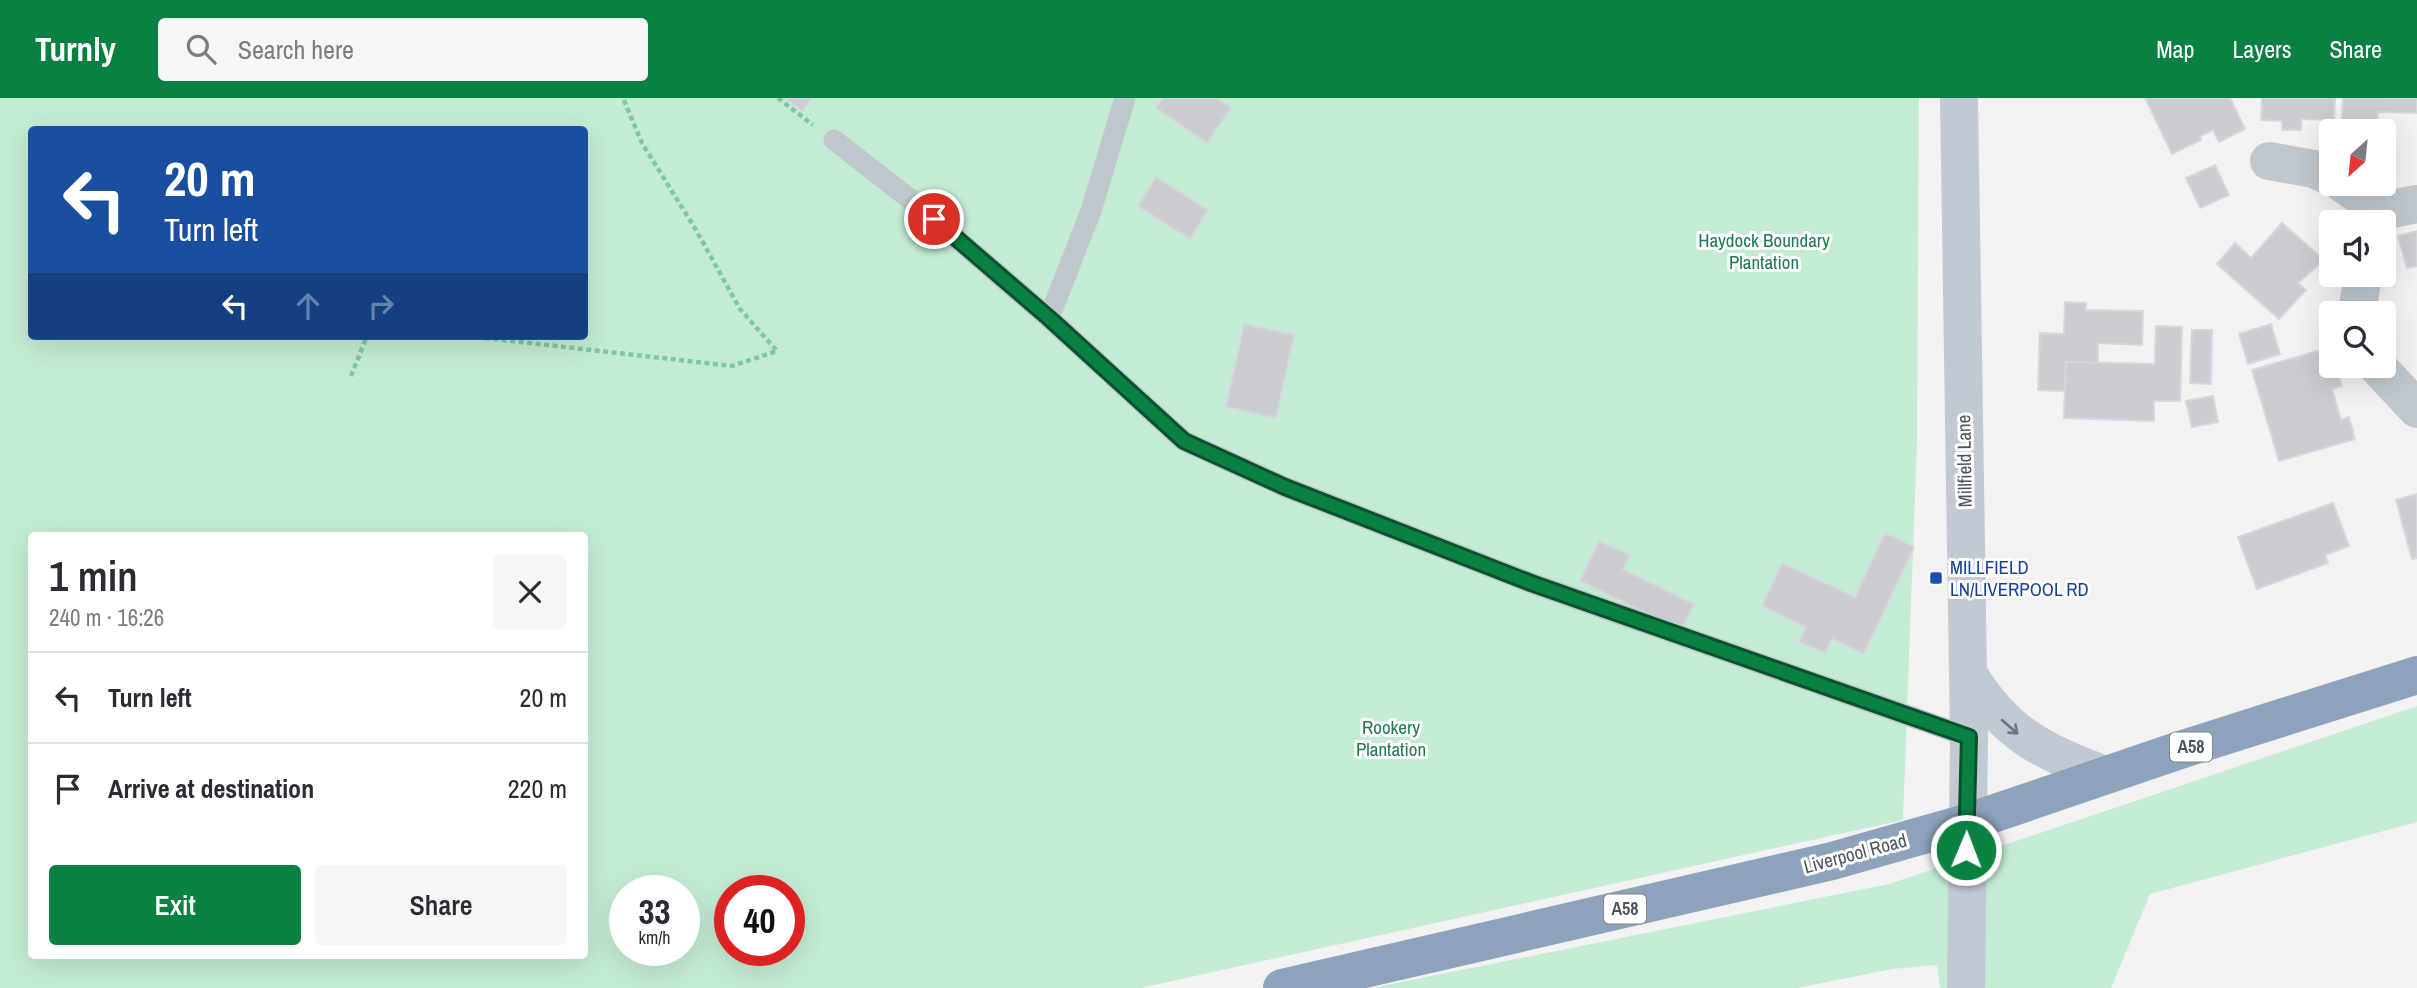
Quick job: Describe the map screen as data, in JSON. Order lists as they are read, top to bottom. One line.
{"streets":{"highway":["A58","Liverpool Road"],"street":["Millfield Lane"]},"crossings":[["Millfield Lane","Liverpool Road"]],"parks":["Haydock Boundary Plantation","Rookery Plantation"],"places":{"transit":["MILLFIELD LN/LIVERPOOL RD"]},"north":"bottom left","page":{"header":"Turnly","search":"Search here","nav":["Map","Layers","Share"],"turn":["20 m","Turn left"],"heading":["1 min","240 m · 16:26"],"list":[{"name":"Turn left","value":"20 m"},{"name":"Arrive at destination","value":"220 m"}],"buttons":["Exit","Share"],"speed":"33 km/h","limit":"40"}}
